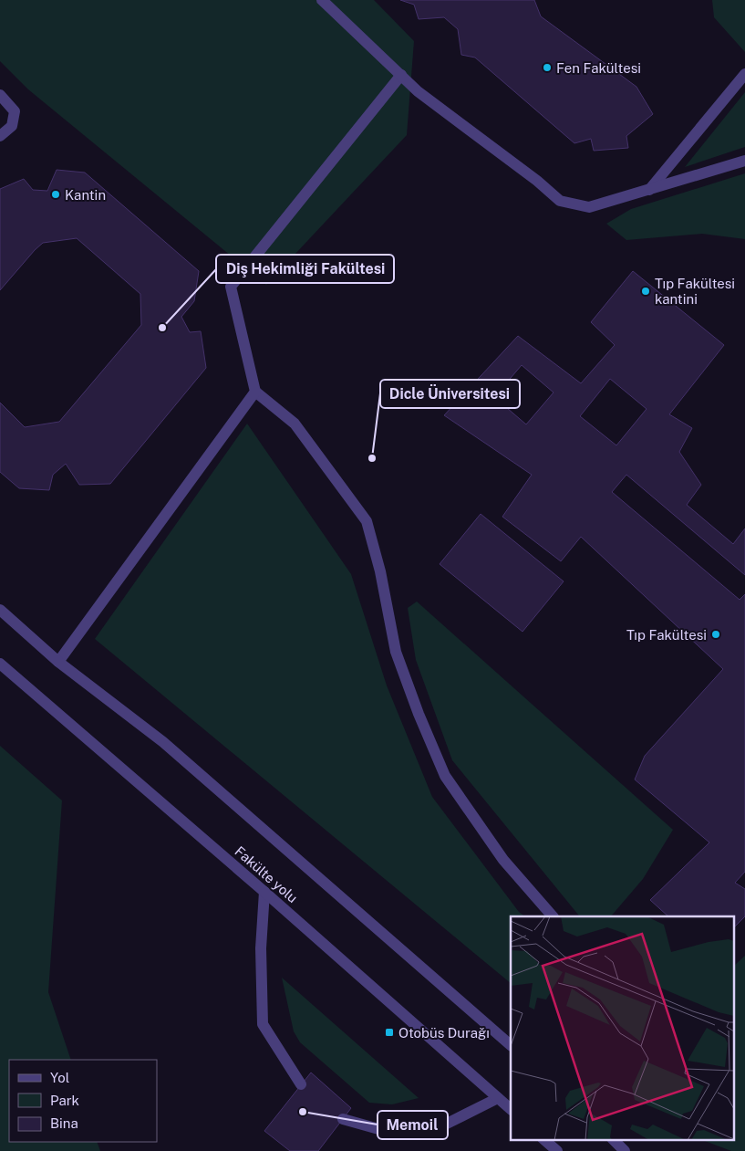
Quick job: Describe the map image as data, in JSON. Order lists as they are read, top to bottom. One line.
{"streets":{"street":["Fakülte yolu"]},"places":{"other":["Fen Fakültesi","Kantin","Tıp Fakültesi kantini","Diş Hekimliği Fakültesi","Dicle Üniversitesi","Tıp Fakültesi","Memoil"],"transit":["Otobüs Durağı"]},"legend":["Yol","Park","Bina"]}
